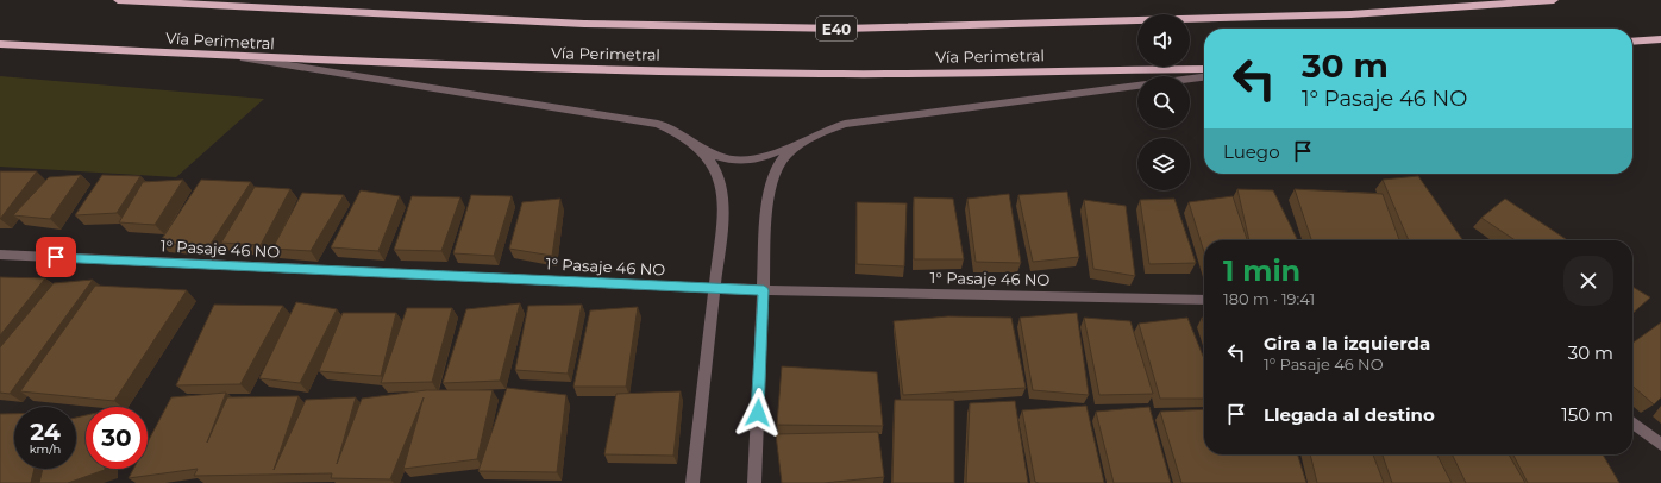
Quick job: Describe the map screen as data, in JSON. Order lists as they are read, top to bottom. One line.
{"streets":{"highway":["E40","Vía Perimetral"],"street":["1° Pasaje 46 NO"]},"page":{"turn":["30 m","1° Pasaje 46 NO"],"then":"Luego","heading":["1 min","180 m · 19:41"],"list":[{"name":"Gira a la izquierda","note":"1° Pasaje 46 NO","value":"30 m"},{"name":"Llegada al destino","value":"150 m"}],"speed":"24 km/h","limit":"30"}}
